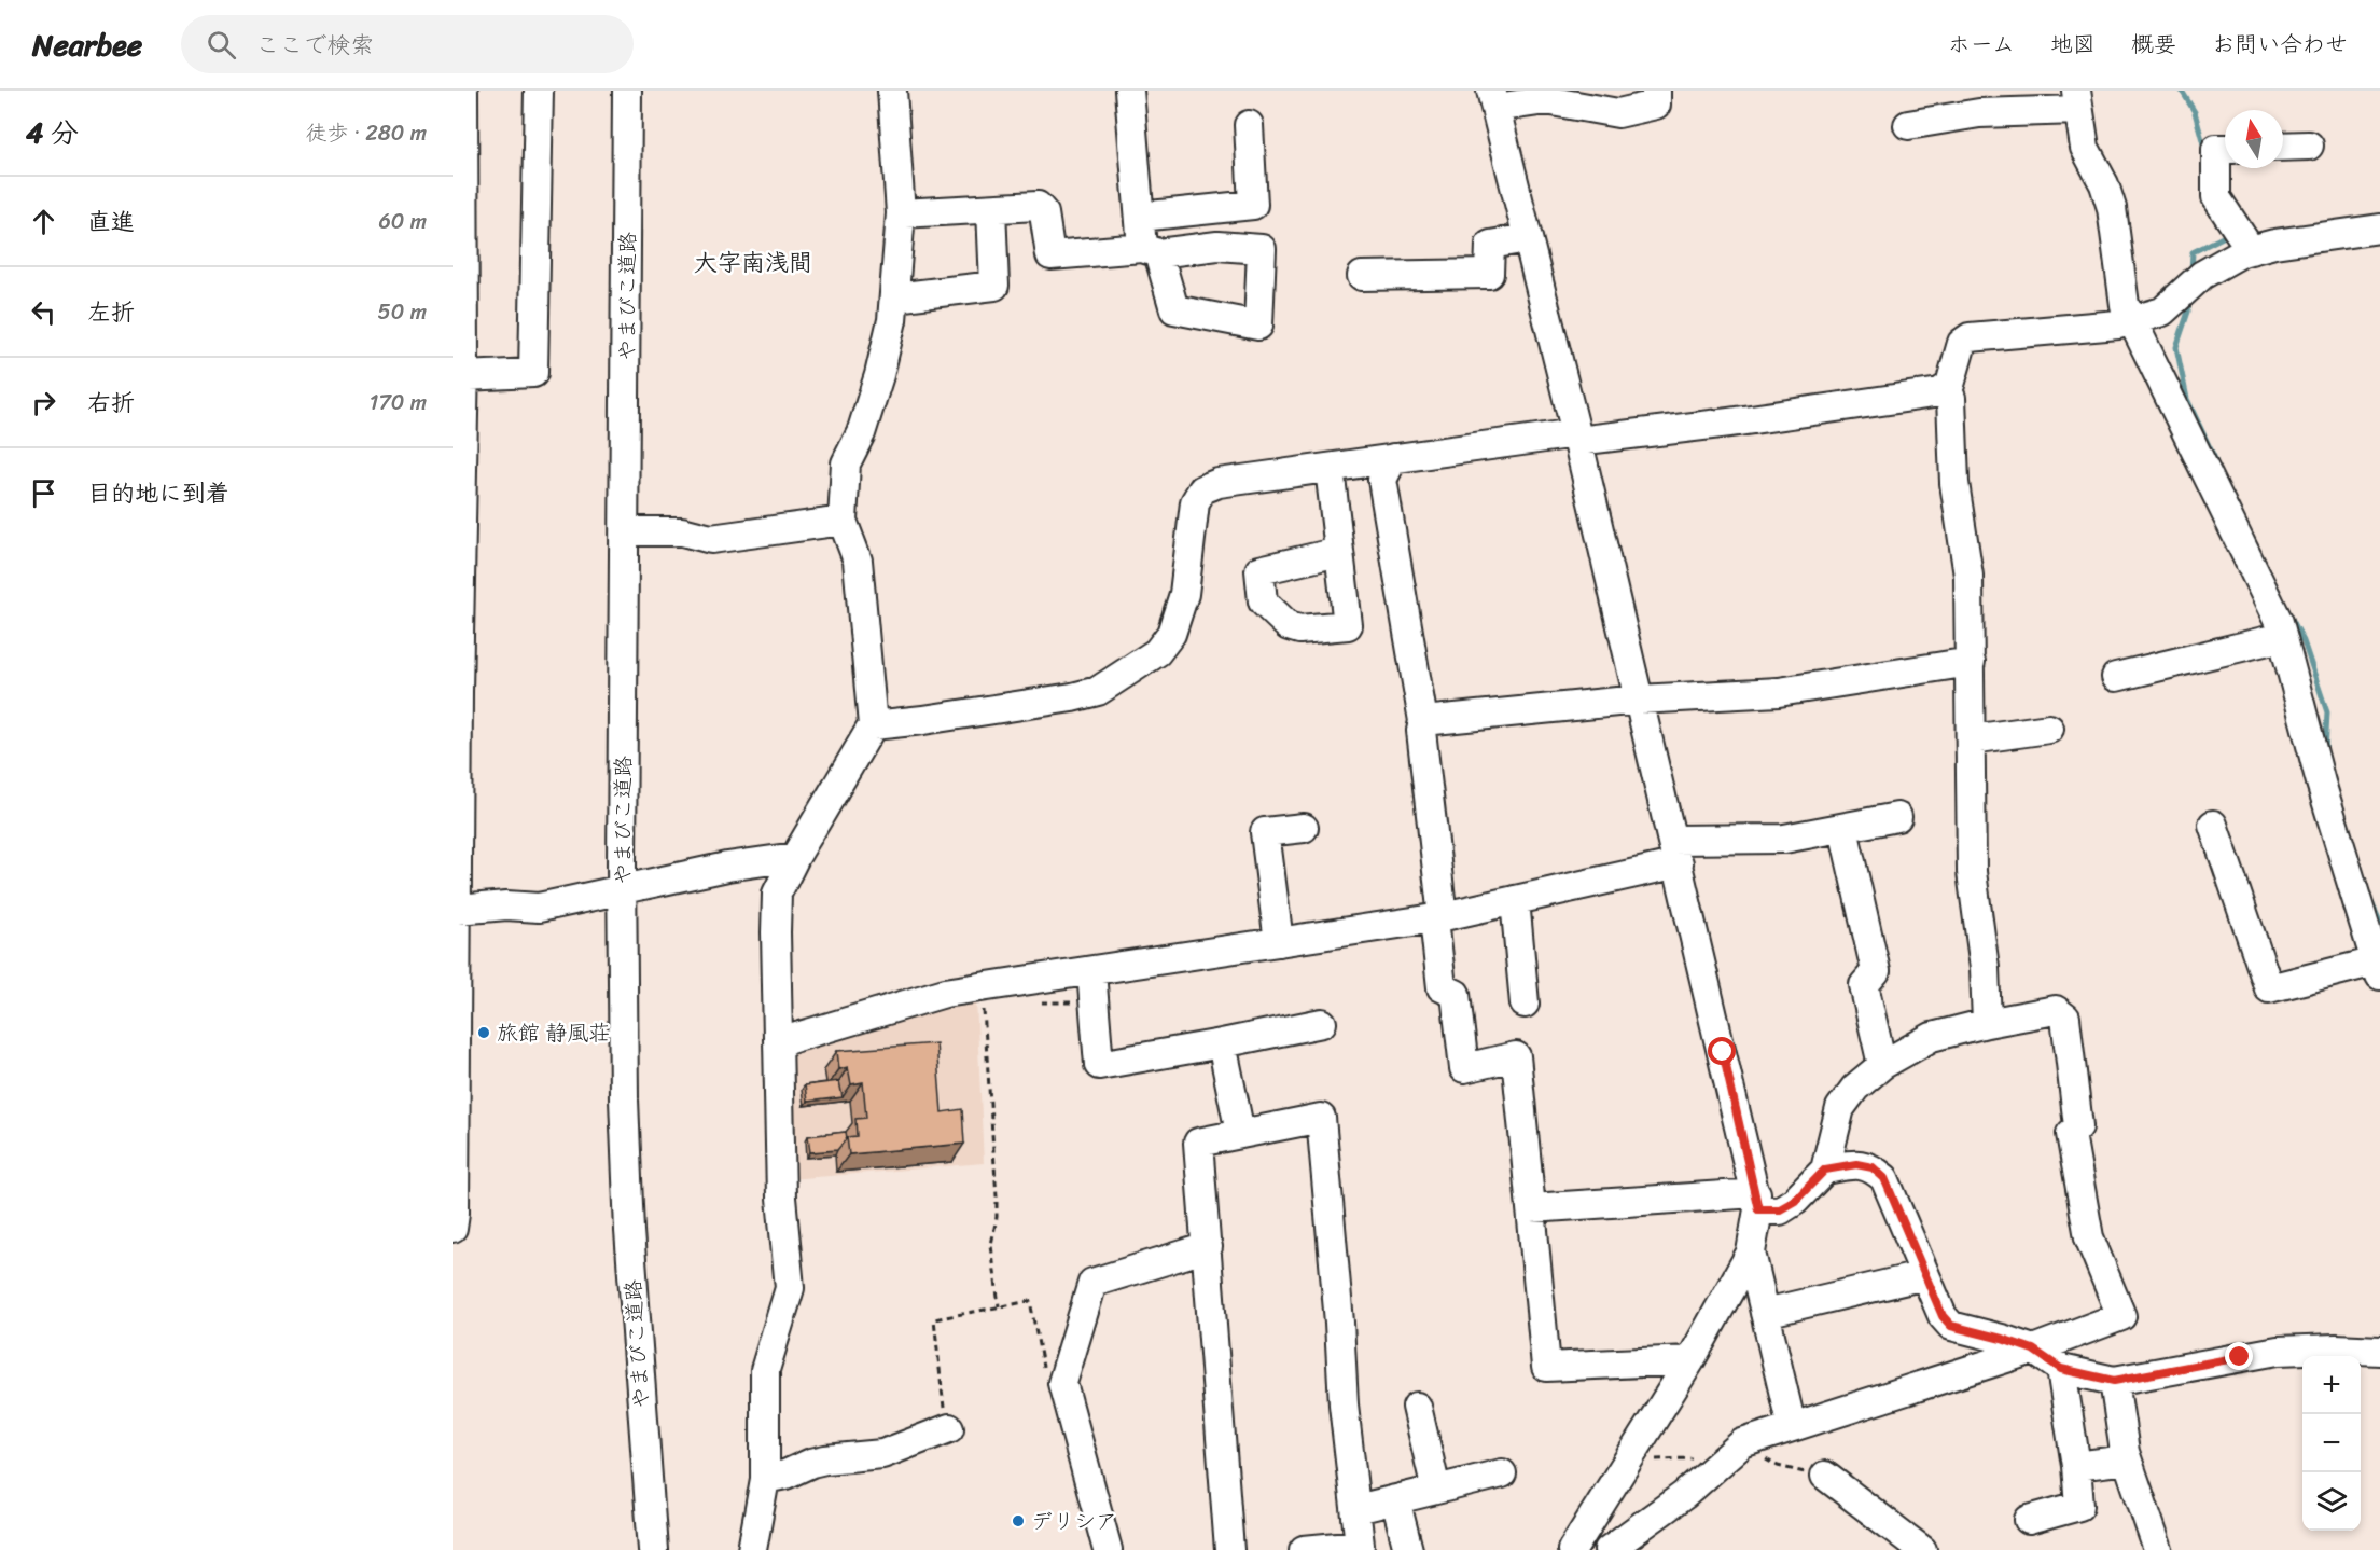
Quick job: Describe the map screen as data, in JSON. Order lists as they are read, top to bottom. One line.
{"streets":{"street":["やまびこ道路"]},"districts":["大字南浅間"],"places":["旅館 静風荘","デリシア"],"north":"top","page":{"header":"Nearbee","search":"ここで検索","nav":["ホーム","地図","概要","お問い合わせ"],"heading":["4 分","徒歩 · 280 m"],"list":[["直進","60 m"],["左折","50 m"],["右折","170 m"],"目的地に到着"],"map_buttons":["+","−"]}}
